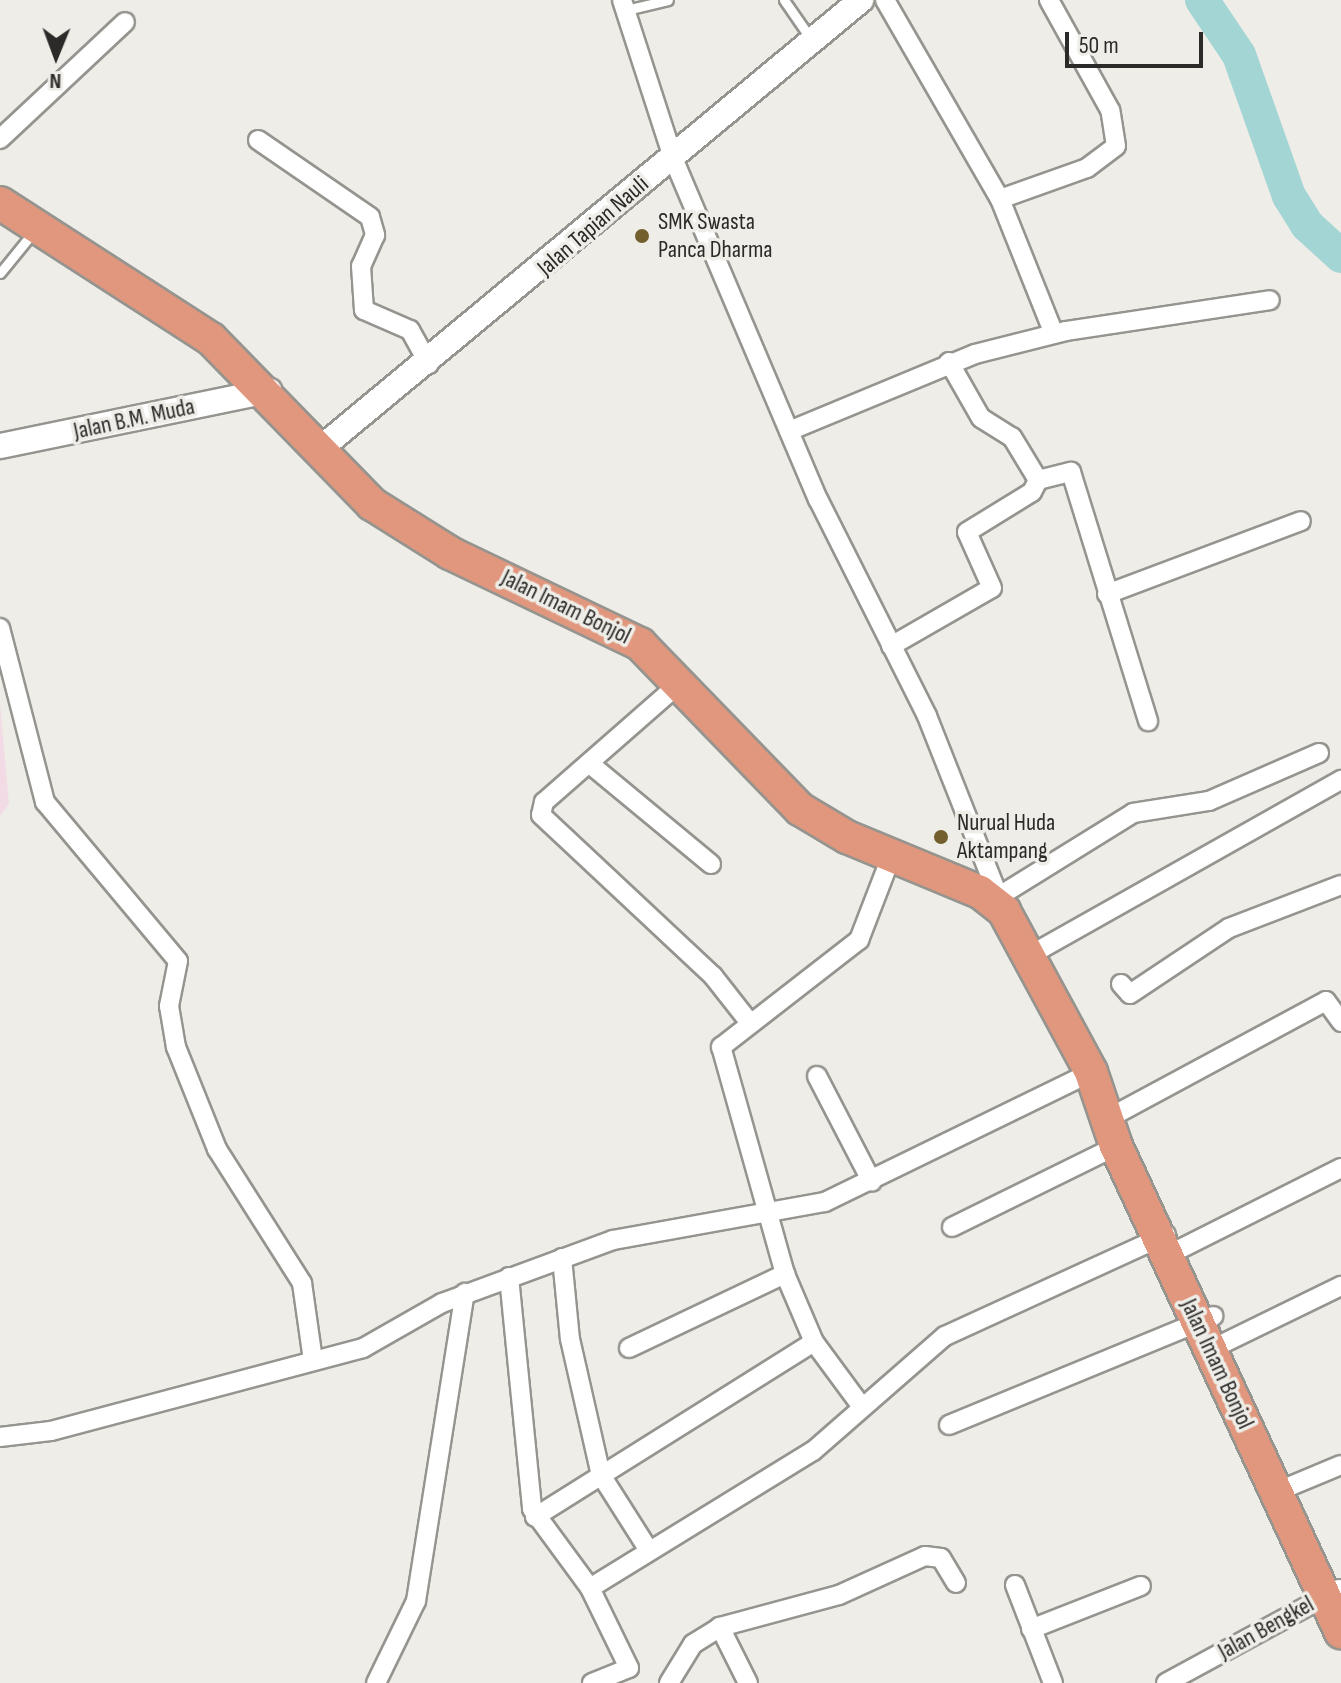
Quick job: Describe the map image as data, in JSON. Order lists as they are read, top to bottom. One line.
{"streets":{"highway":["Jalan Imam Bonjol"],"main road":["Jalan Tapian Nauli","Jalan B.M. Muda"],"street":["Jalan Bengkel"]},"crossings":[["Jalan Tapian Nauli","Jalan Imam Bonjol"],["Jalan B.M. Muda","Jalan Imam Bonjol"],["Jalan Imam Bonjol","Jalan Bengkel"]],"places":["SMK Swasta Panca Dharma","Nurual Huda Aktampang"],"scale_bar":"50 m","north":"bottom"}
